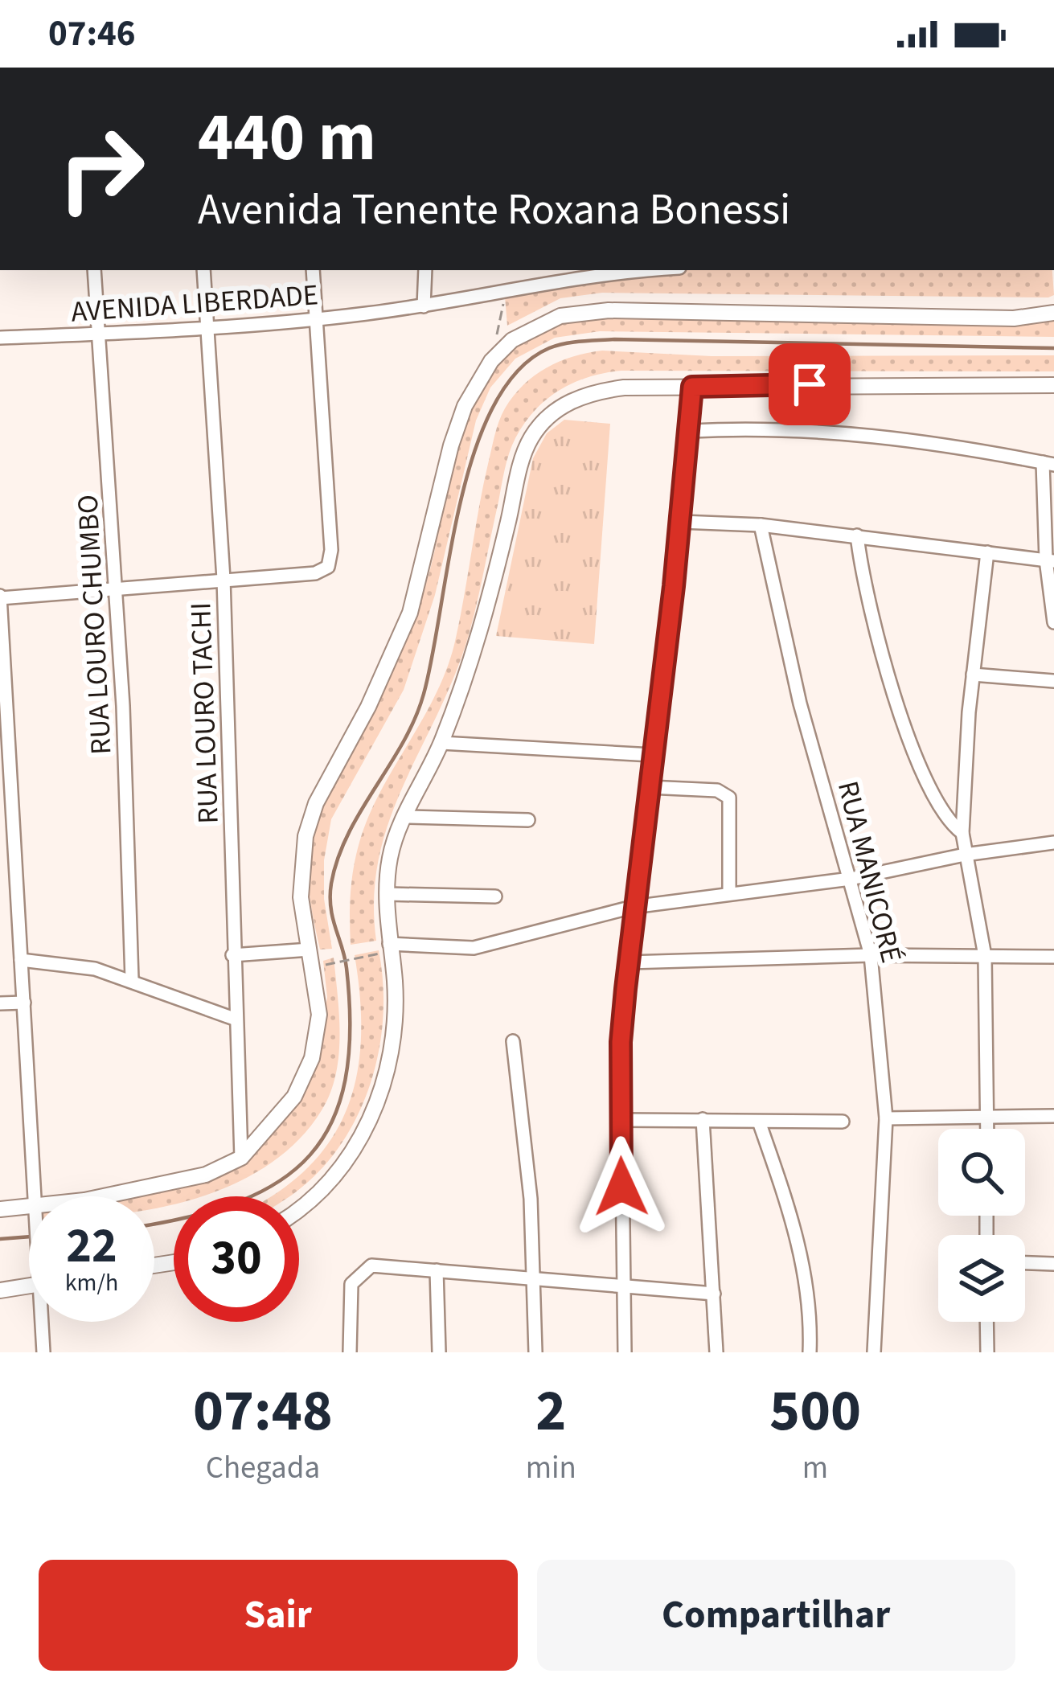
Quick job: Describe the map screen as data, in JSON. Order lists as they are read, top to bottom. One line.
{"streets":{"street":["AVENIDA LIBERDADE","RUA LOURO CHUMBO","RUA LOURO TACHI","RUA MANICORÉ"]},"crossings":[["AVENIDA LIBERDADE","RUA LOURO CHUMBO"],["AVENIDA LIBERDADE","RUA LOURO TACHI"]],"page":{"status":"07:46","turn":["440 m","Avenida Tenente Roxana Bonessi"],"speed":"22 km/h","limit":"30","eta":["07:48","Chegada","2","min","500","m"],"buttons":["Sair","Compartilhar"]}}
